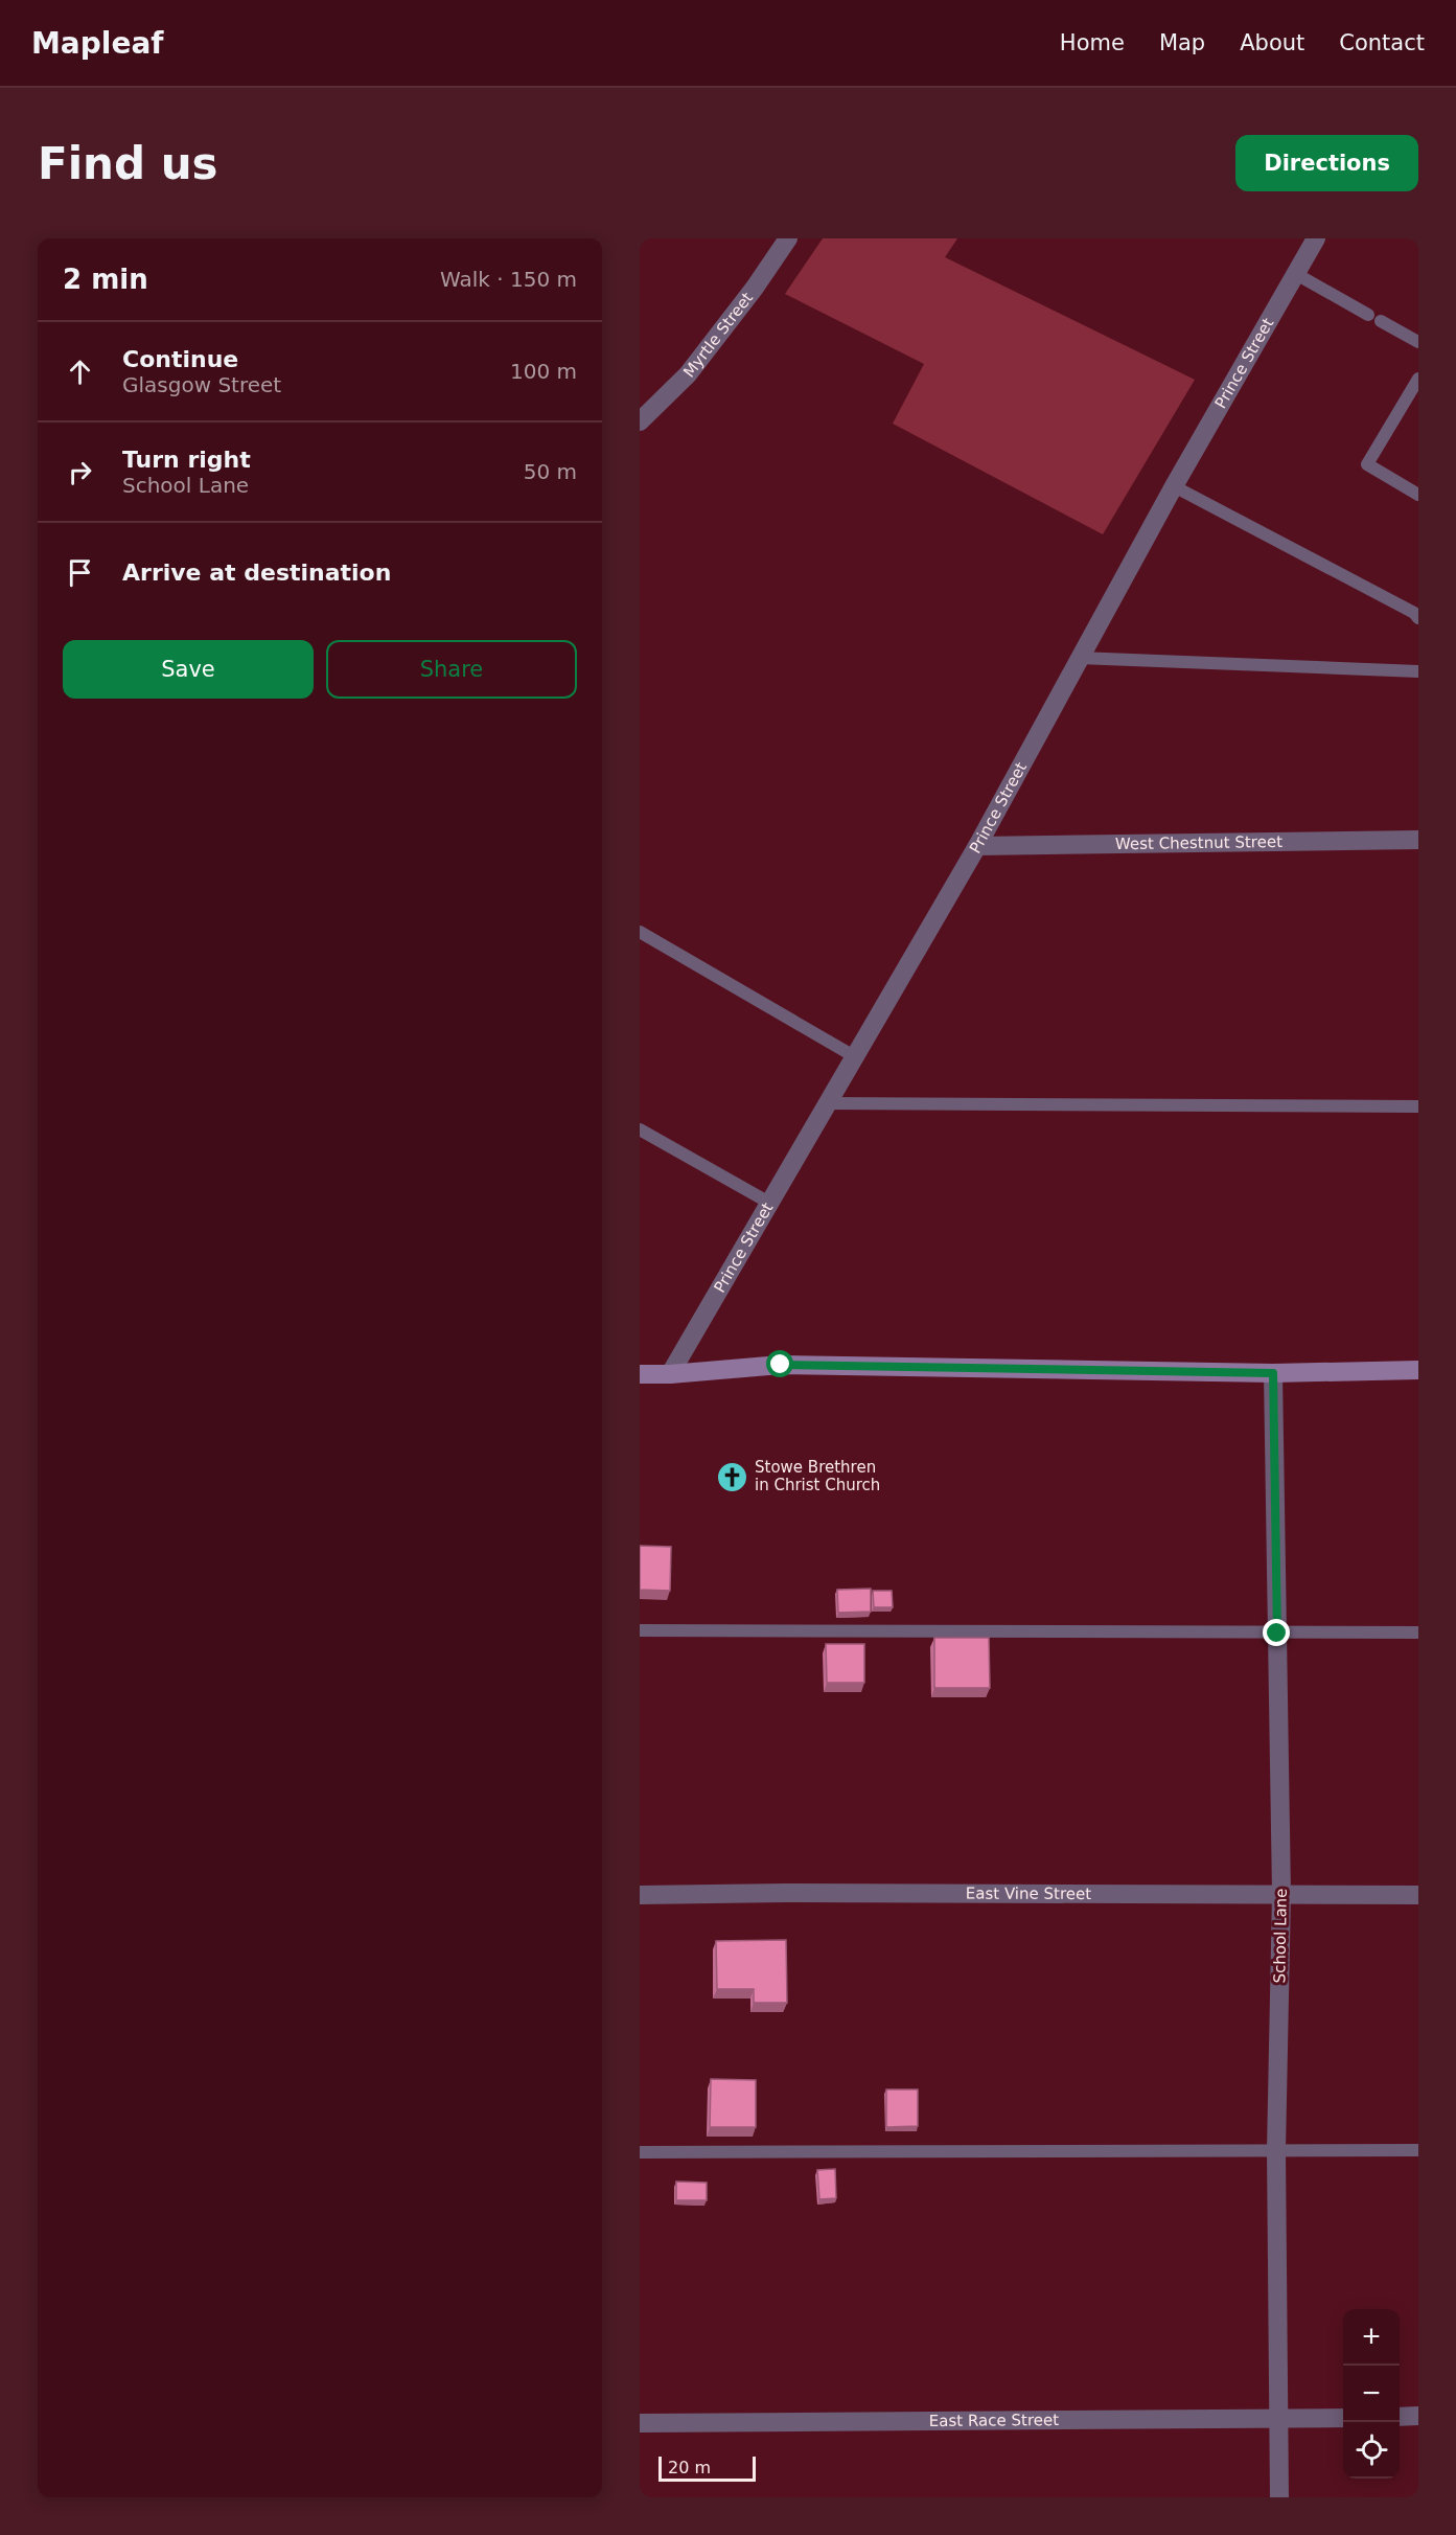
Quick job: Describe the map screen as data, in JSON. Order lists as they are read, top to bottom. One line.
{"streets":{"street":["Myrtle Street","Prince Street","West Chestnut Street","East Vine Street","School Lane","East Race Street"]},"crossings":[["Prince Street","West Chestnut Street"],["East Vine Street","School Lane"],["School Lane","East Race Street"]],"places":{"church":["Stowe Brethren in Christ Church"]},"scale_bar":"20 m","page":{"header":"Mapleaf","nav":["Home","Map","About","Contact"],"buttons":["Directions",["Save","Share"]],"title":"Find us","heading":["2 min","Walk · 150 m"],"list":[["Continue","Glasgow Street","100 m"],["Turn right","School Lane","50 m"],"Arrive at destination"],"map_buttons":["+","−"],"scale":"20 m"}}
